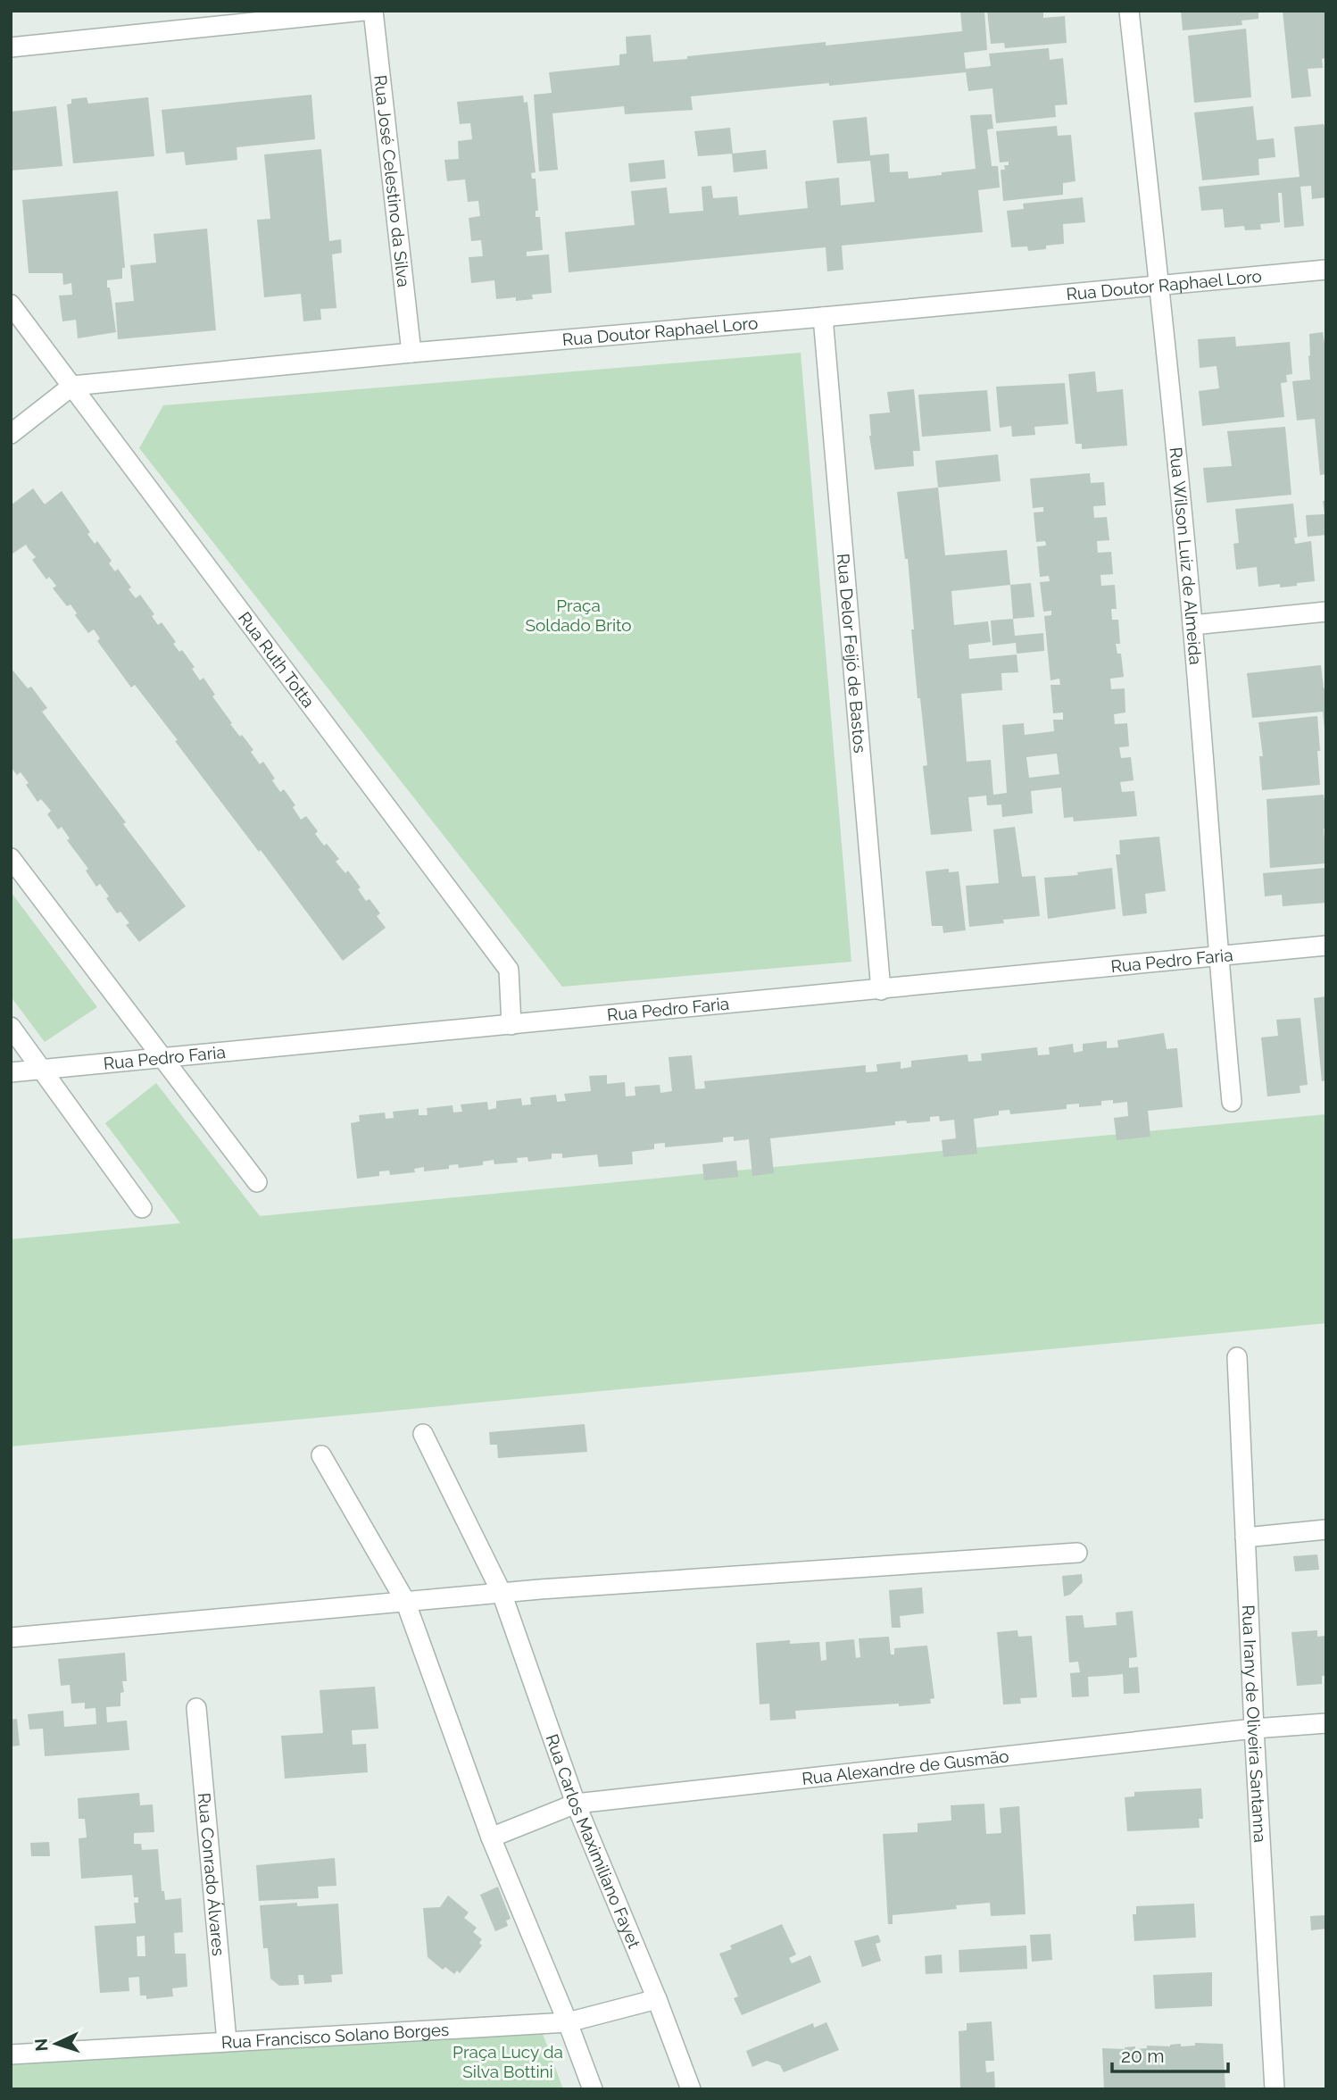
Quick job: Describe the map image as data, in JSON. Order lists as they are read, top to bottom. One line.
{"streets":{"street":["Rua José Celestino da Silva","Rua Doutor Raphael Loro","Rua Wilson Luiz de Almeida","Rua Delor Feijó de Bastos","Rua Ruth Totta","Rua Pedro Faria","Rua Irany de Oliveira Santanna","Rua Alexandre de Gusmão","Rua Carlos Maximiliano Fayet","Rua Conrado Álvares","Rua Francisco Solano Borges"]},"crossings":[["Rua José Celestino da Silva","Rua Doutor Raphael Loro"],["Rua Doutor Raphael Loro","Rua Wilson Luiz de Almeida"],["Rua Doutor Raphael Loro","Rua Delor Feijó de Bastos"],["Rua Doutor Raphael Loro","Rua Ruth Totta"],["Rua Wilson Luiz de Almeida","Rua Pedro Faria"],["Rua Delor Feijó de Bastos","Rua Pedro Faria"],["Rua Ruth Totta","Rua Pedro Faria"],["Rua Irany de Oliveira Santanna","Rua Alexandre de Gusmão"],["Rua Alexandre de Gusmão","Rua Carlos Maximiliano Fayet"],["Rua Carlos Maximiliano Fayet","Rua Francisco Solano Borges"],["Rua Conrado Álvares","Rua Francisco Solano Borges"]],"parks":["Praça Soldado Brito","Praça Lucy da Silva Bottini"],"scale_bar":"20 m","north":"left"}
